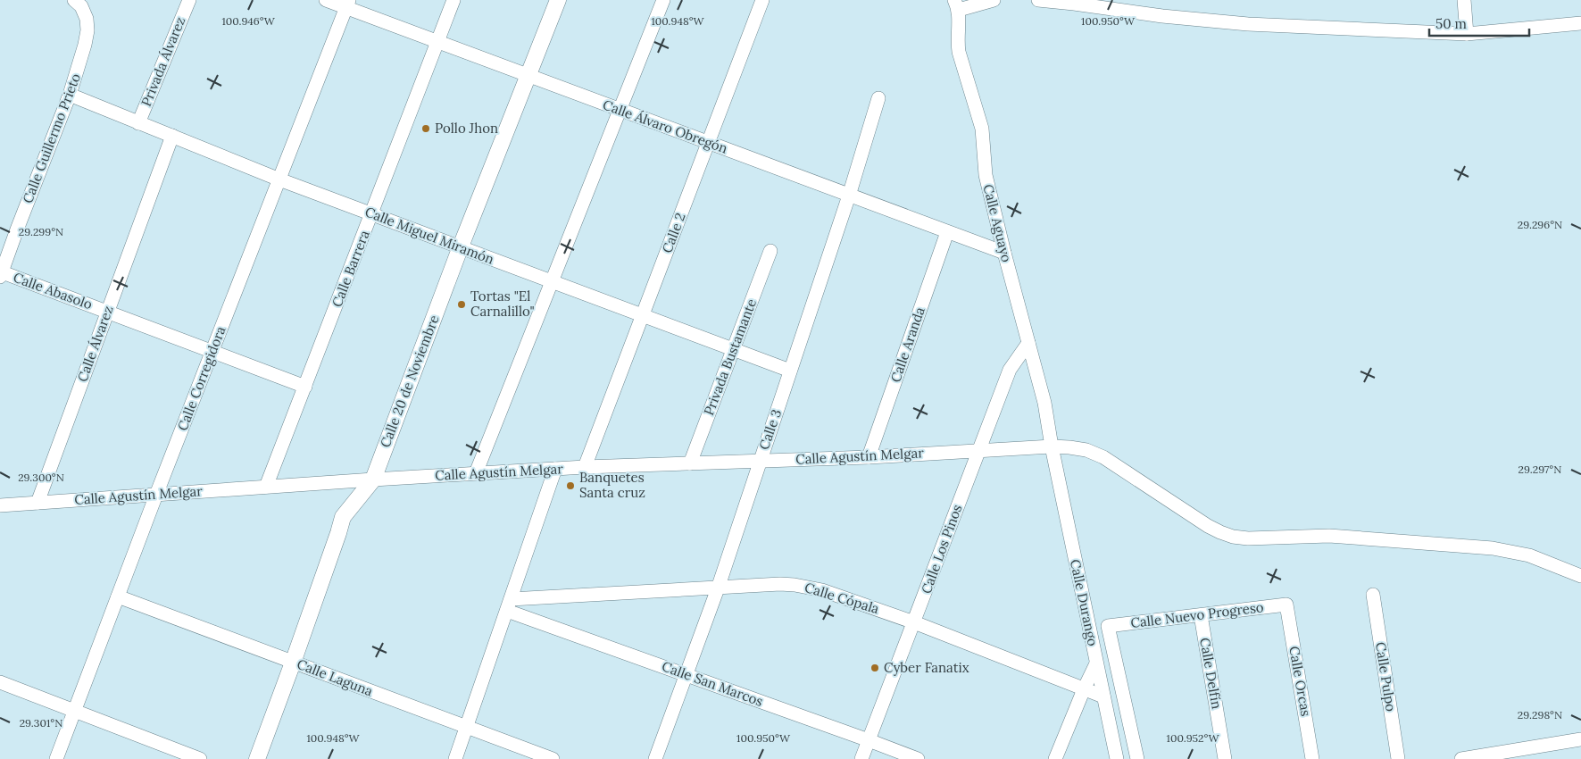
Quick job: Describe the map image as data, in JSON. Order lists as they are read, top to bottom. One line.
{"streets":{"street":["Privada Álvarez","Calle Álvaro Obregón","Calle Guillermo Prieto","Calle Aguayo","Calle 2","Calle Miguel Miramón","Calle Barrera","Calle Abasolo","Calle Álvarez","Calle Aranda","Privada Bustamante","Calle Corregidora","Calle 20 de Noviembre","Calle 3","Calle Agustín Melgar","Calle Los Pinos","Calle Cópala","Calle Durango","Calle Nuevo Progreso","Calle Delfín","Calle Pulpo","Calle Laguna","Calle Orcas","Calle San Marcos"]},"crossings":[["Privada Álvarez","Calle Miguel Miramón"],["Calle Álvaro Obregón","Calle Aguayo"],["Calle Álvaro Obregón","Calle 2"],["Calle Álvaro Obregón","Calle Barrera"],["Calle Álvaro Obregón","Calle Aranda"],["Calle Álvaro Obregón","Calle Corregidora"],["Calle Álvaro Obregón","Calle 20 de Noviembre"],["Calle Álvaro Obregón","Calle 3"],["Calle Guillermo Prieto","Calle Miguel Miramón"],["Calle Guillermo Prieto","Calle Abasolo"],["Calle Aguayo","Calle Agustín Melgar"],["Calle Aguayo","Calle Los Pinos"],["Calle Aguayo","Calle Durango"],["Calle 2","Calle Miguel Miramón"],["Calle 2","Calle Agustín Melgar"],["Calle Miguel Miramón","Calle Barrera"],["Calle Miguel Miramón","Calle Álvarez"],["Calle Miguel Miramón","Privada Bustamante"],["Calle Miguel Miramón","Calle Corregidora"],["Calle Miguel Miramón","Calle 20 de Noviembre"],["Calle Miguel Miramón","Calle 3"],["Calle Barrera","Calle Abasolo"],["Calle Barrera","Calle Agustín Melgar"],["Calle Abasolo","Calle Álvarez"],["Calle Abasolo","Calle Corregidora"],["Calle Álvarez","Calle Agustín Melgar"],["Calle Aranda","Calle Agustín Melgar"],["Privada Bustamante","Calle Agustín Melgar"],["Calle Corregidora","Calle Agustín Melgar"],["Calle Corregidora","Calle Laguna"],["Calle 20 de Noviembre","Calle Agustín Melgar"],["Calle 20 de Noviembre","Calle Laguna"],["Calle 3","Calle Agustín Melgar"],["Calle 3","Calle Cópala"],["Calle 3","Calle San Marcos"],["Calle Agustín Melgar","Calle Los Pinos"],["Calle Agustín Melgar","Calle Durango"],["Calle Los Pinos","Calle Cópala"],["Calle Los Pinos","Calle San Marcos"],["Calle Cópala","Calle Durango"],["Calle Cópala","Calle San Marcos"],["Calle Nuevo Progreso","Calle Delfín"],["Calle Nuevo Progreso","Calle Orcas"]],"places":["Pollo Jhon","Tortas \"El Carnalillo\"","Banquetes Santa cruz","Cyber Fanatix"],"scale_bar":"50 m","coordinates":["100.946°W","100.948°W","100.950°W","29.296°N","29.299°N","29.297°N","29.300°N","29.298°N","29.301°N","100.952°W"]}
